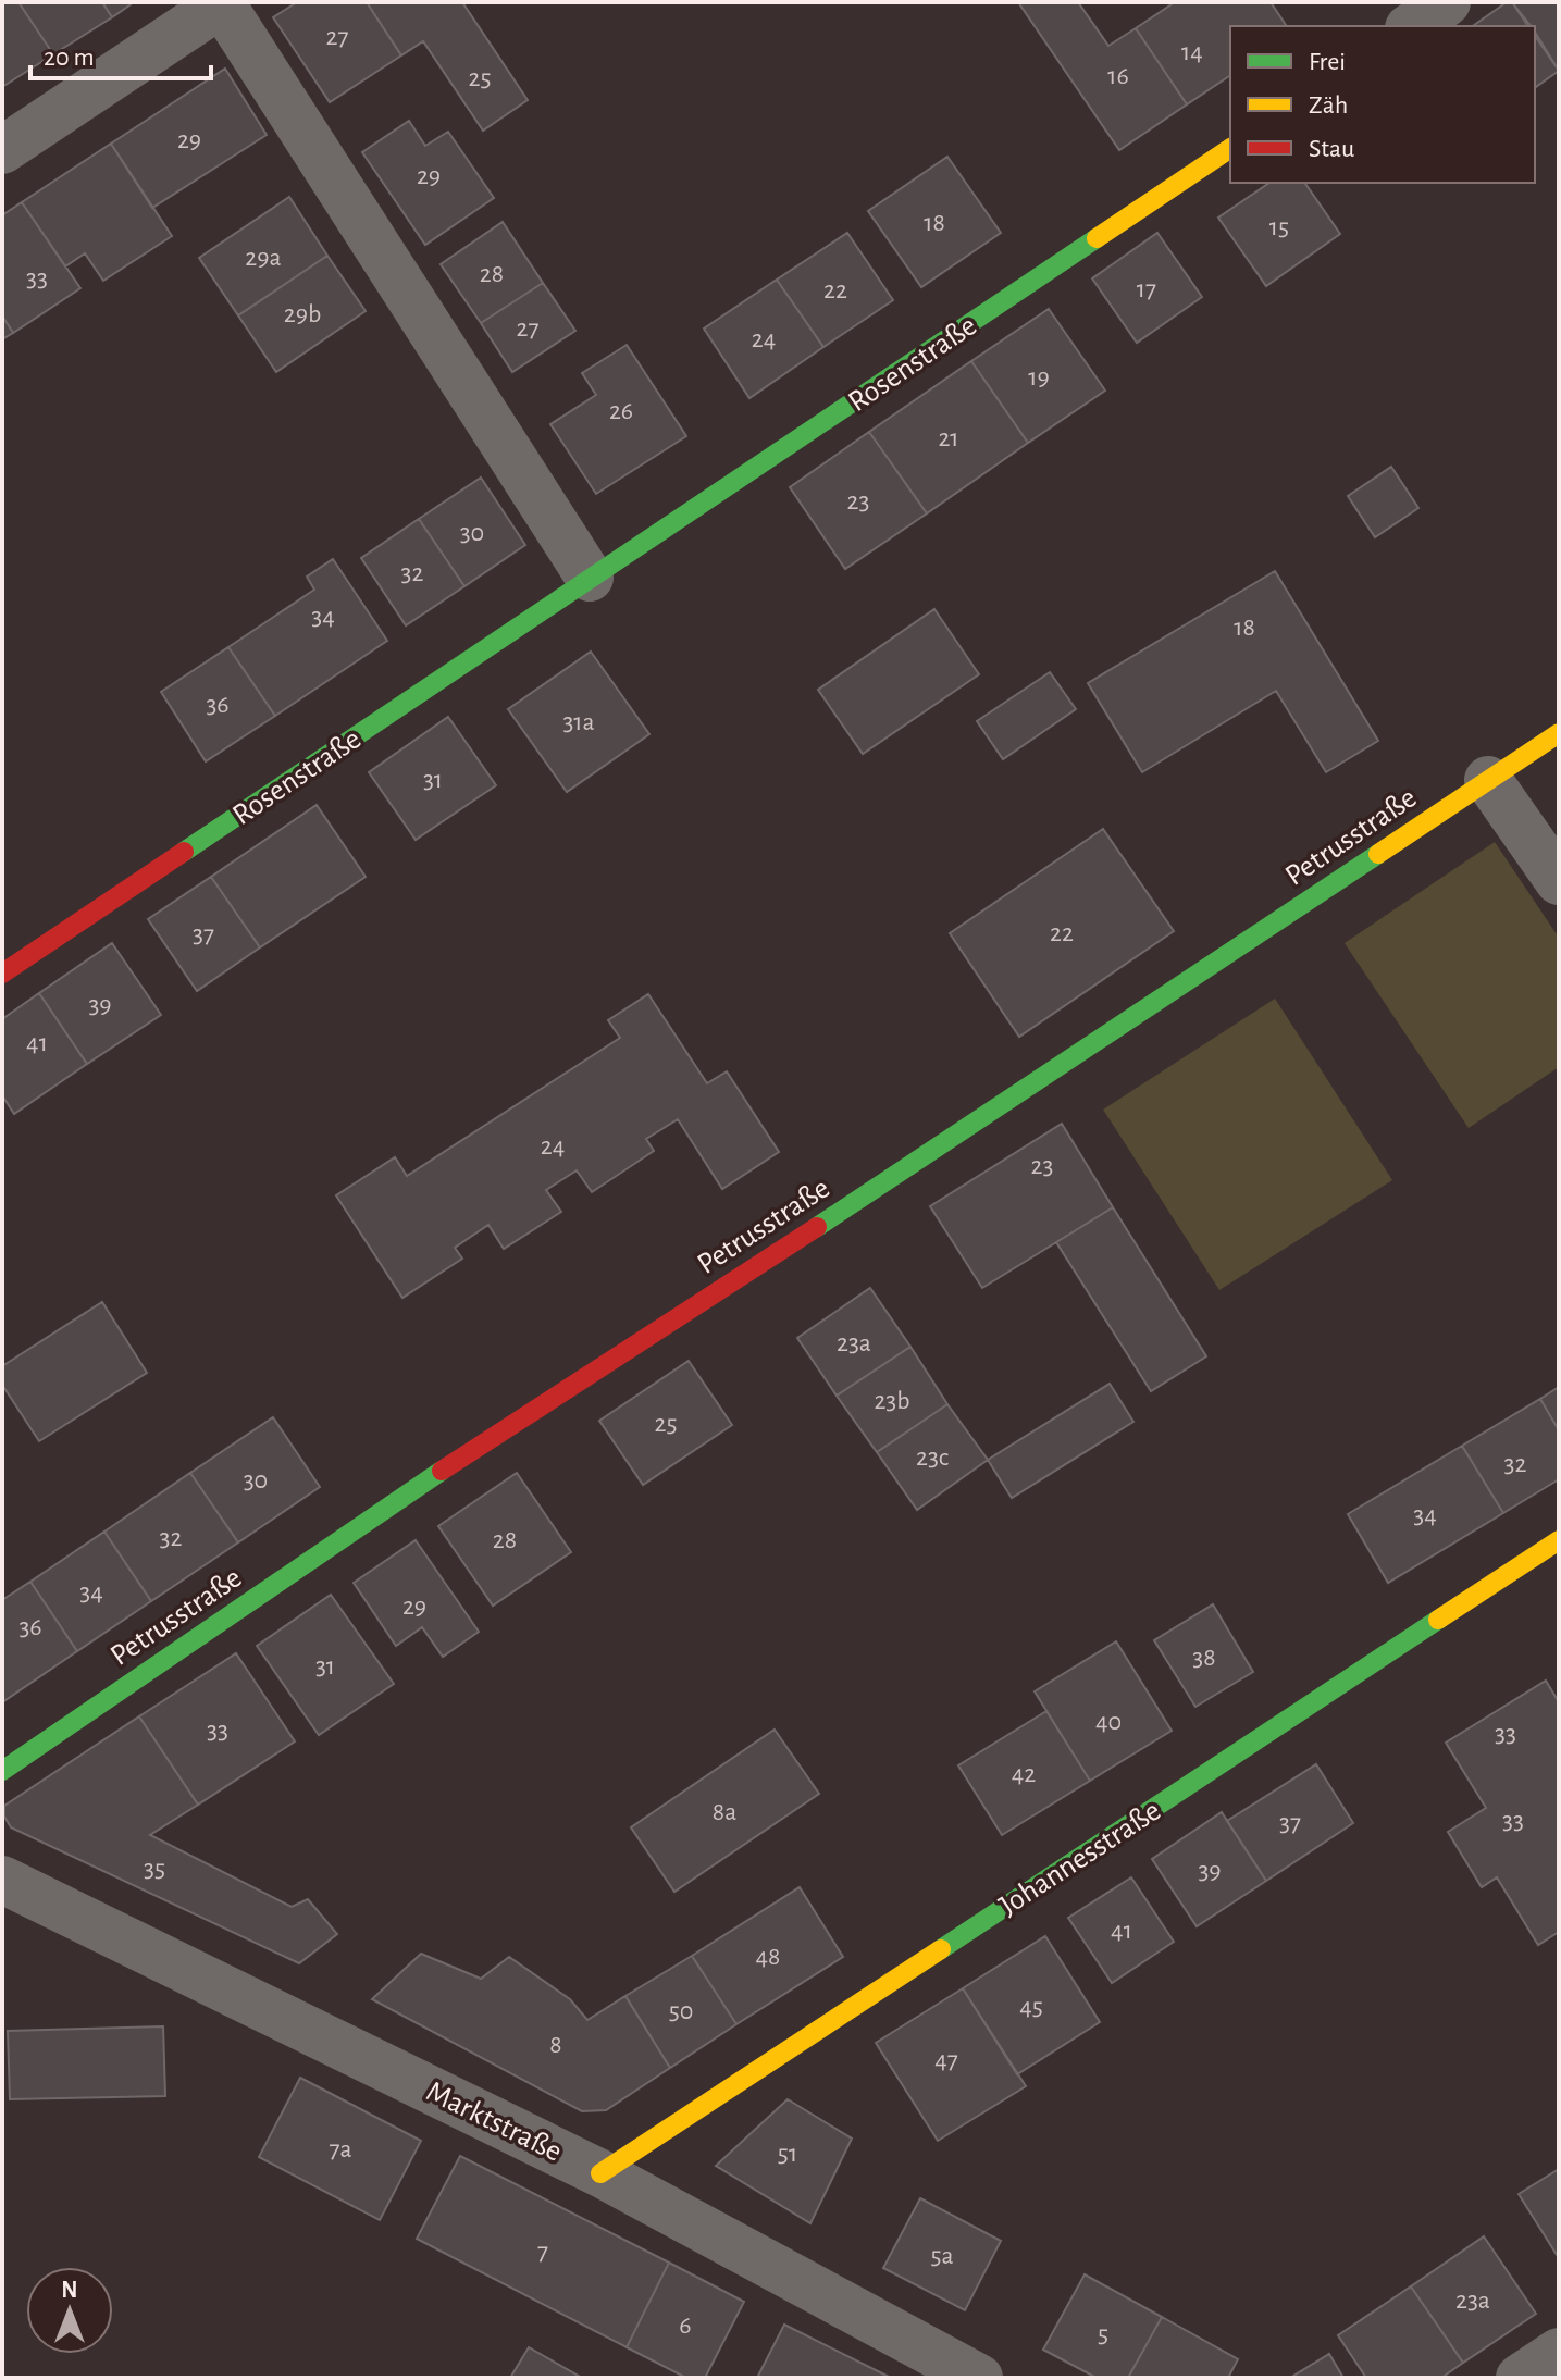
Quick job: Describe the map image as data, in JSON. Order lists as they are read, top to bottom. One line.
{"streets":{"street":["Rosenstraße","Petrusstraße","Johannesstraße","Marktstraße"]},"crossings":[["Johannesstraße","Marktstraße"]],"house_numbers":["27","14","16","25","29","29","18","15","29a","28","33","17","22","29b","27","24","19","26","21","23","30","32","34","18","36","31a","31","22","37","39","41","24","23","23a","23b","25","23c","32","30","34","32","28","34","29","36","38","31","40","33","33","42","8a","33","37","35","39","41","48","45","50","8","47","7a","51","7","5a","23a","6","5"],"legend":["Frei","Zäh","Stau"],"scale_bar":"20 m","north":"top"}
